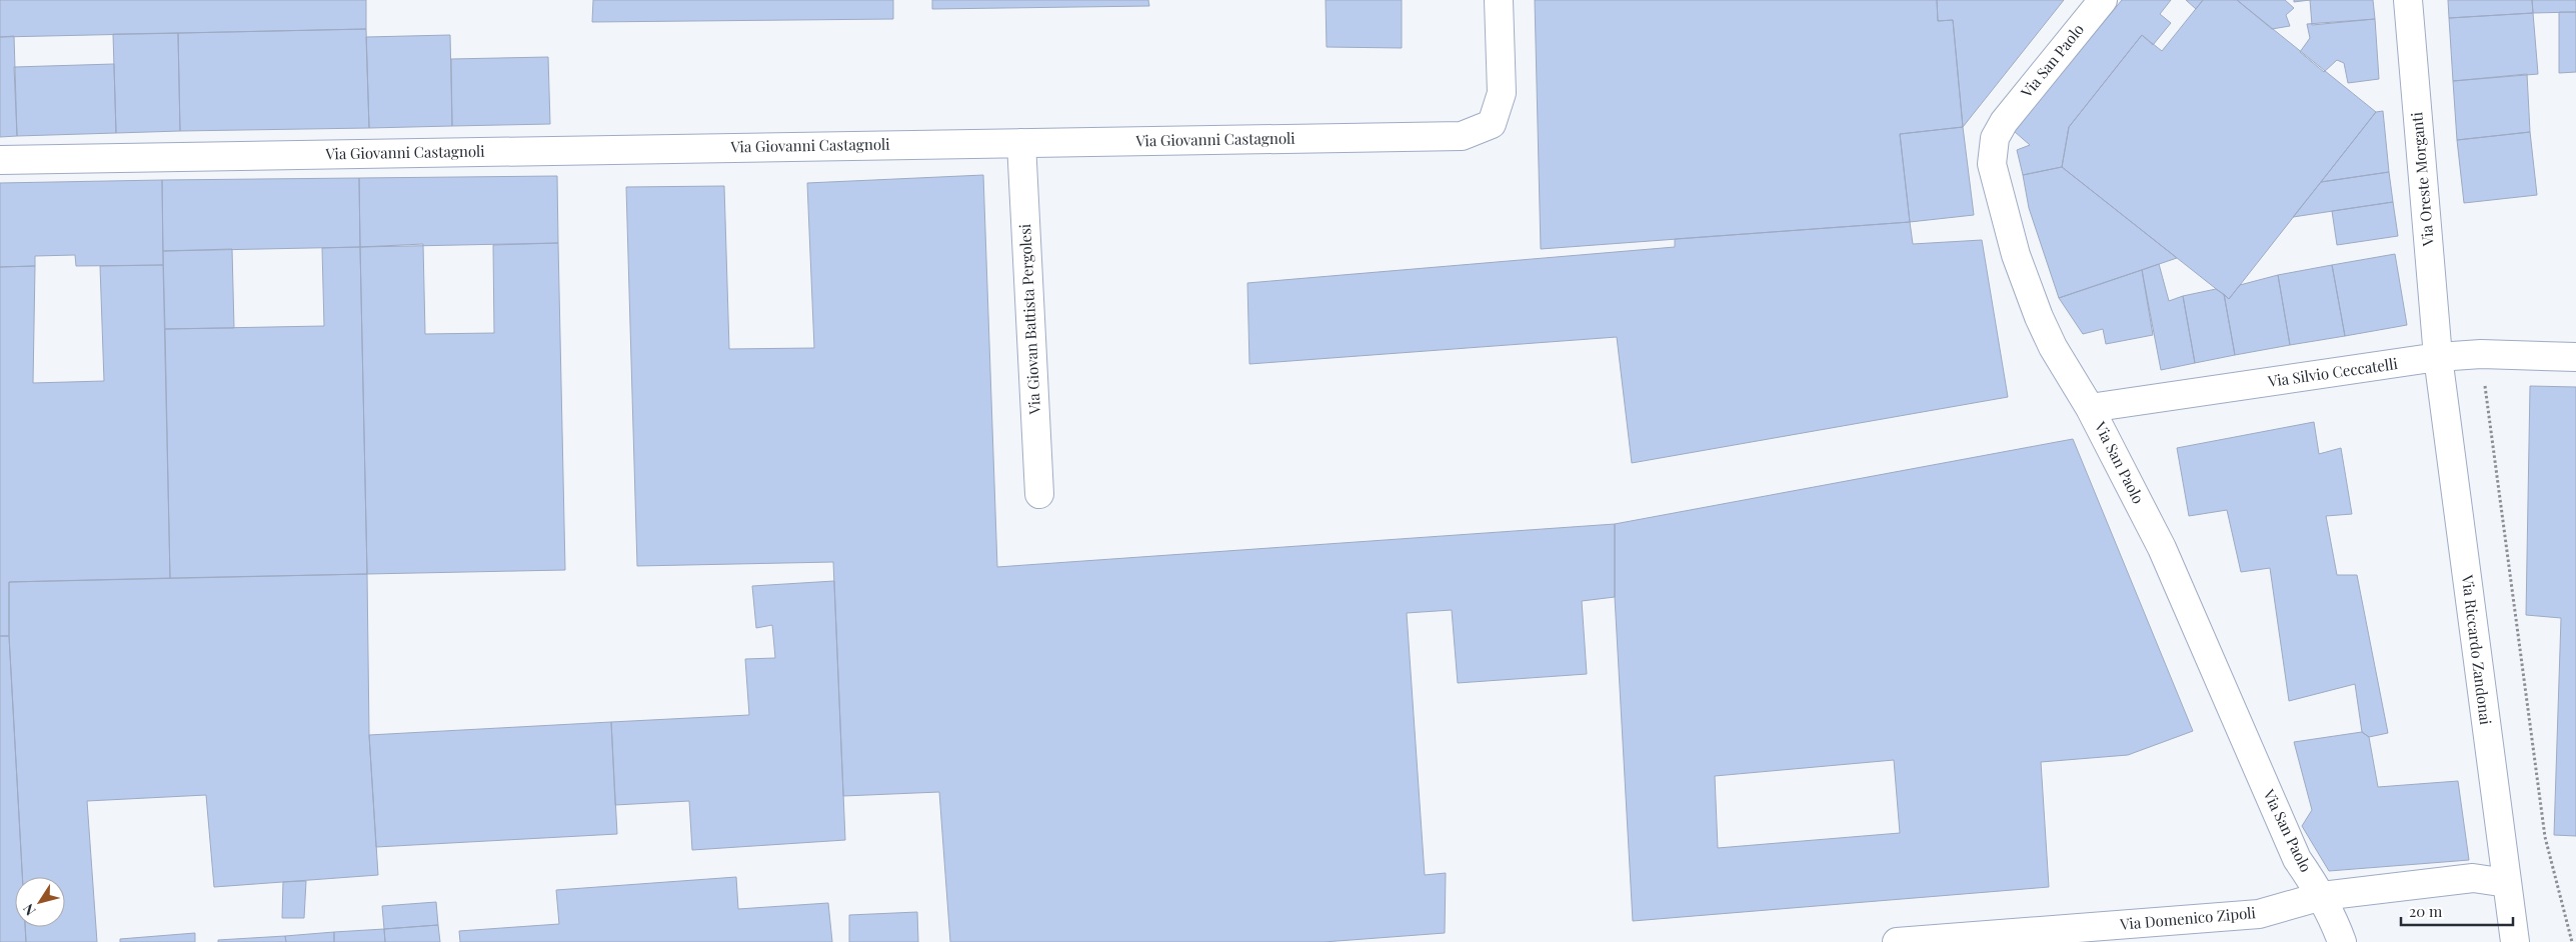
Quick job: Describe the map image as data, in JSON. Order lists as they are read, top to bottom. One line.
{"streets":{"street":["Via San Paolo","Via Giovanni Castagnoli","Via Oreste Morganti","Via Giovan Battista Pergolesi","Via Silvio Ceccatelli","Via Riccardo Zandonai","Via Domenico Zipoli"]},"crossings":[["Via San Paolo","Via Silvio Ceccatelli"],["Via San Paolo","Via Domenico Zipoli"],["Via Giovanni Castagnoli","Via Giovan Battista Pergolesi"],["Via Oreste Morganti","Via Silvio Ceccatelli"],["Via Oreste Morganti","Via Riccardo Zandonai"],["Via Silvio Ceccatelli","Via Riccardo Zandonai"],["Via Riccardo Zandonai","Via Domenico Zipoli"]],"scale_bar":"20 m","north":"bottom left"}
